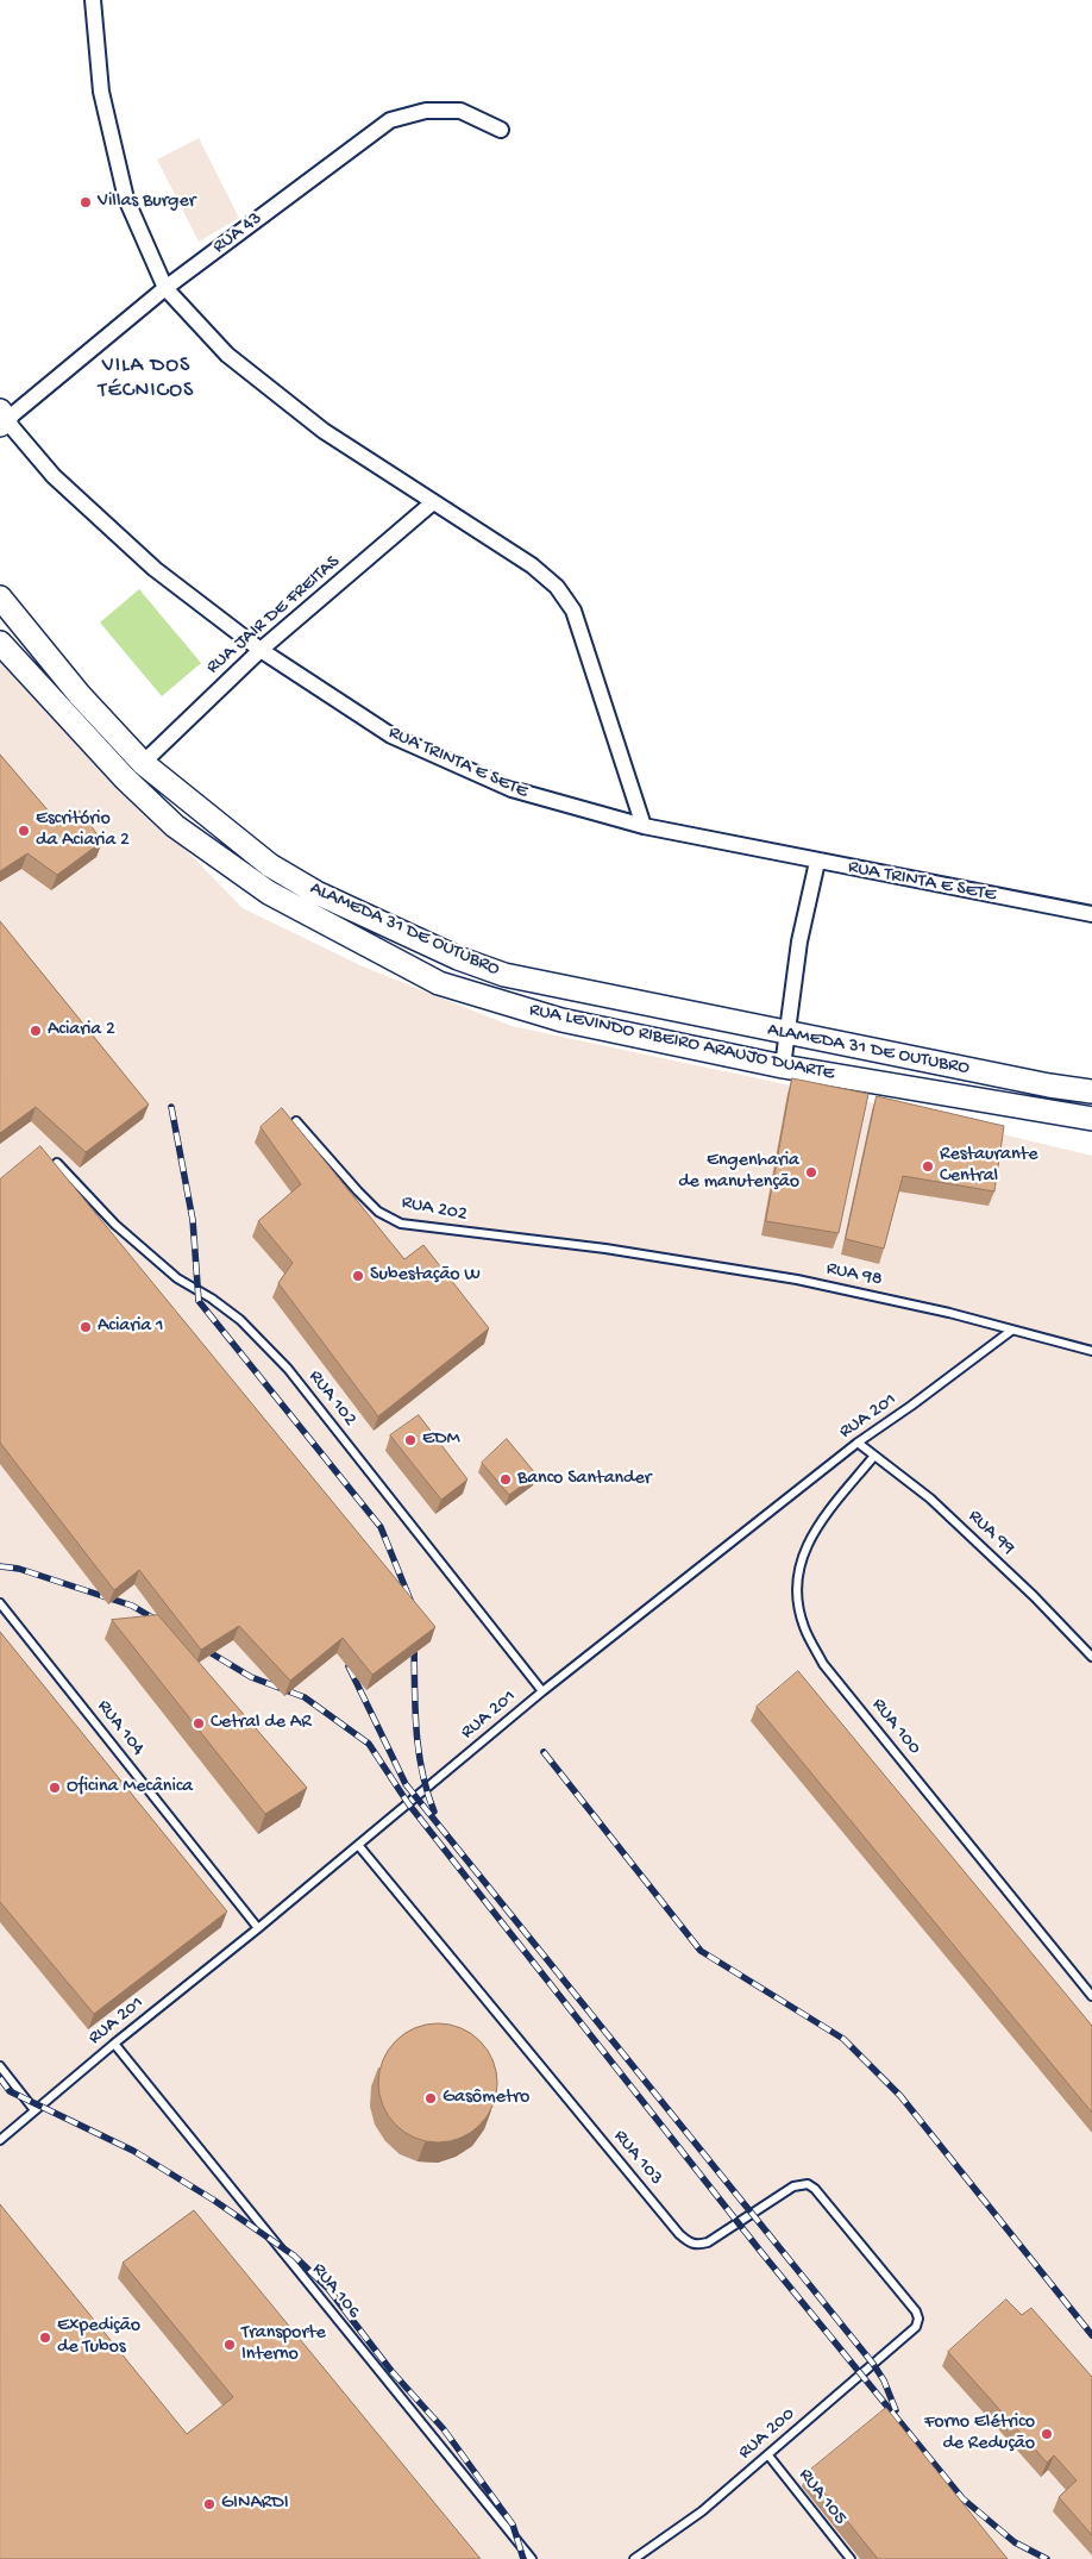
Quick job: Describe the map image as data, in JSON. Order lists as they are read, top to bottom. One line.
{"streets":{"main road":["ALAMEDA 31 DE OUTUBRO","RUA LEVINDO RIBEIRO ARAUJO DUARTE"],"street":["RUA 43","RUA JAIR DE FREITAS","RUA TRINTA E SETE"],"lane":["RUA 202","RUA 98","RUA 102","RUA 201","RUA 99","RUA 100","RUA 104","RUA 103","RUA 106","RUA 200","RUA 105"]},"crossings":[["RUA 43","RUA TRINTA E SETE"],["RUA JAIR DE FREITAS","RUA TRINTA E SETE"],["RUA JAIR DE FREITAS","ALAMEDA 31 DE OUTUBRO"],["RUA 202","RUA 98"],["RUA 98","RUA 201"],["RUA 102","RUA 201"],["RUA 201","RUA 99"],["RUA 201","RUA 104"],["RUA 201","RUA 103"],["RUA 201","RUA 106"],["RUA 99","RUA 100"],["RUA 103","RUA 200"],["RUA 200","RUA 105"]],"districts":["VILA DOS TÉCNICOS"],"places":["Villas Burger","Escritório da Aciaria 2","Aciaria 2","Restaurante Central","Engenharia de manutenção","Subestação W","Aciaria 1","EDM","Banco Santander","Cetral de AR","Oficina Mecânica","Gasômetro","Expedição de Tubos","Transporte Interno","Forno Elétrico de Redução","GINARDI"]}
